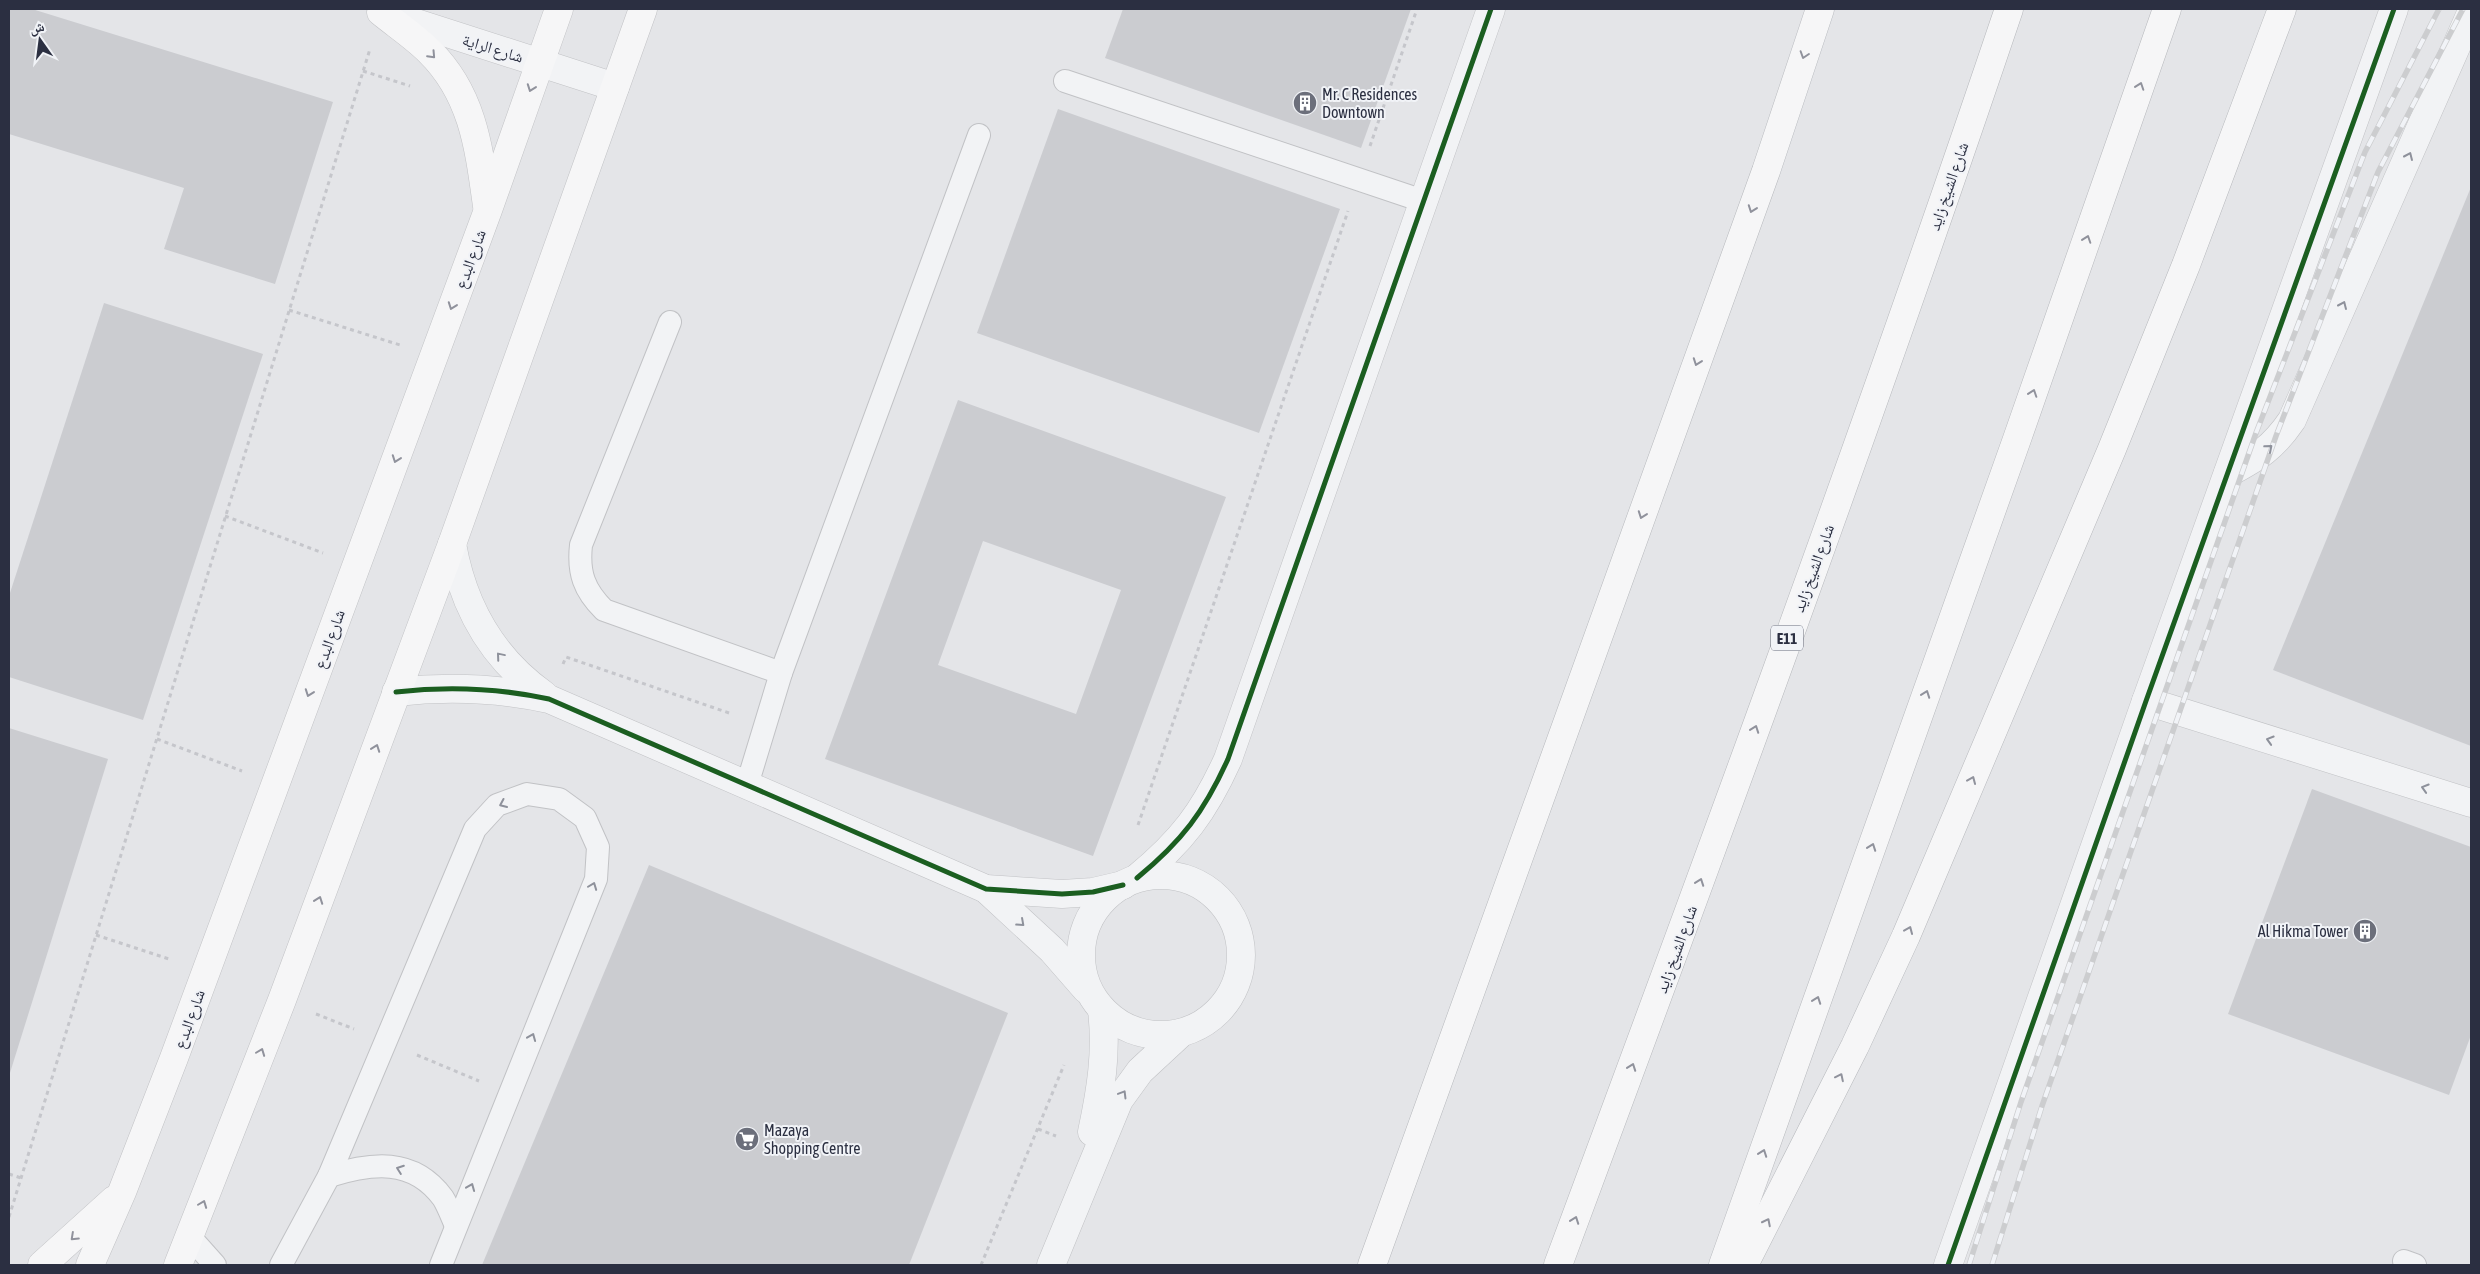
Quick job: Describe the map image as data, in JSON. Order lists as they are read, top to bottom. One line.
{"streets":{"main road":["شارع الشيخ زايد","شارع البدع","E11"],"street":["شارع الراية"]},"crossings":[["شارع الراية","شارع البدع"]],"places":{"building":["Mr. C Residences Downtown","Al Hikma Tower"],"supermarket":["Mazaya Shopping Centre"]},"north":"top"}
